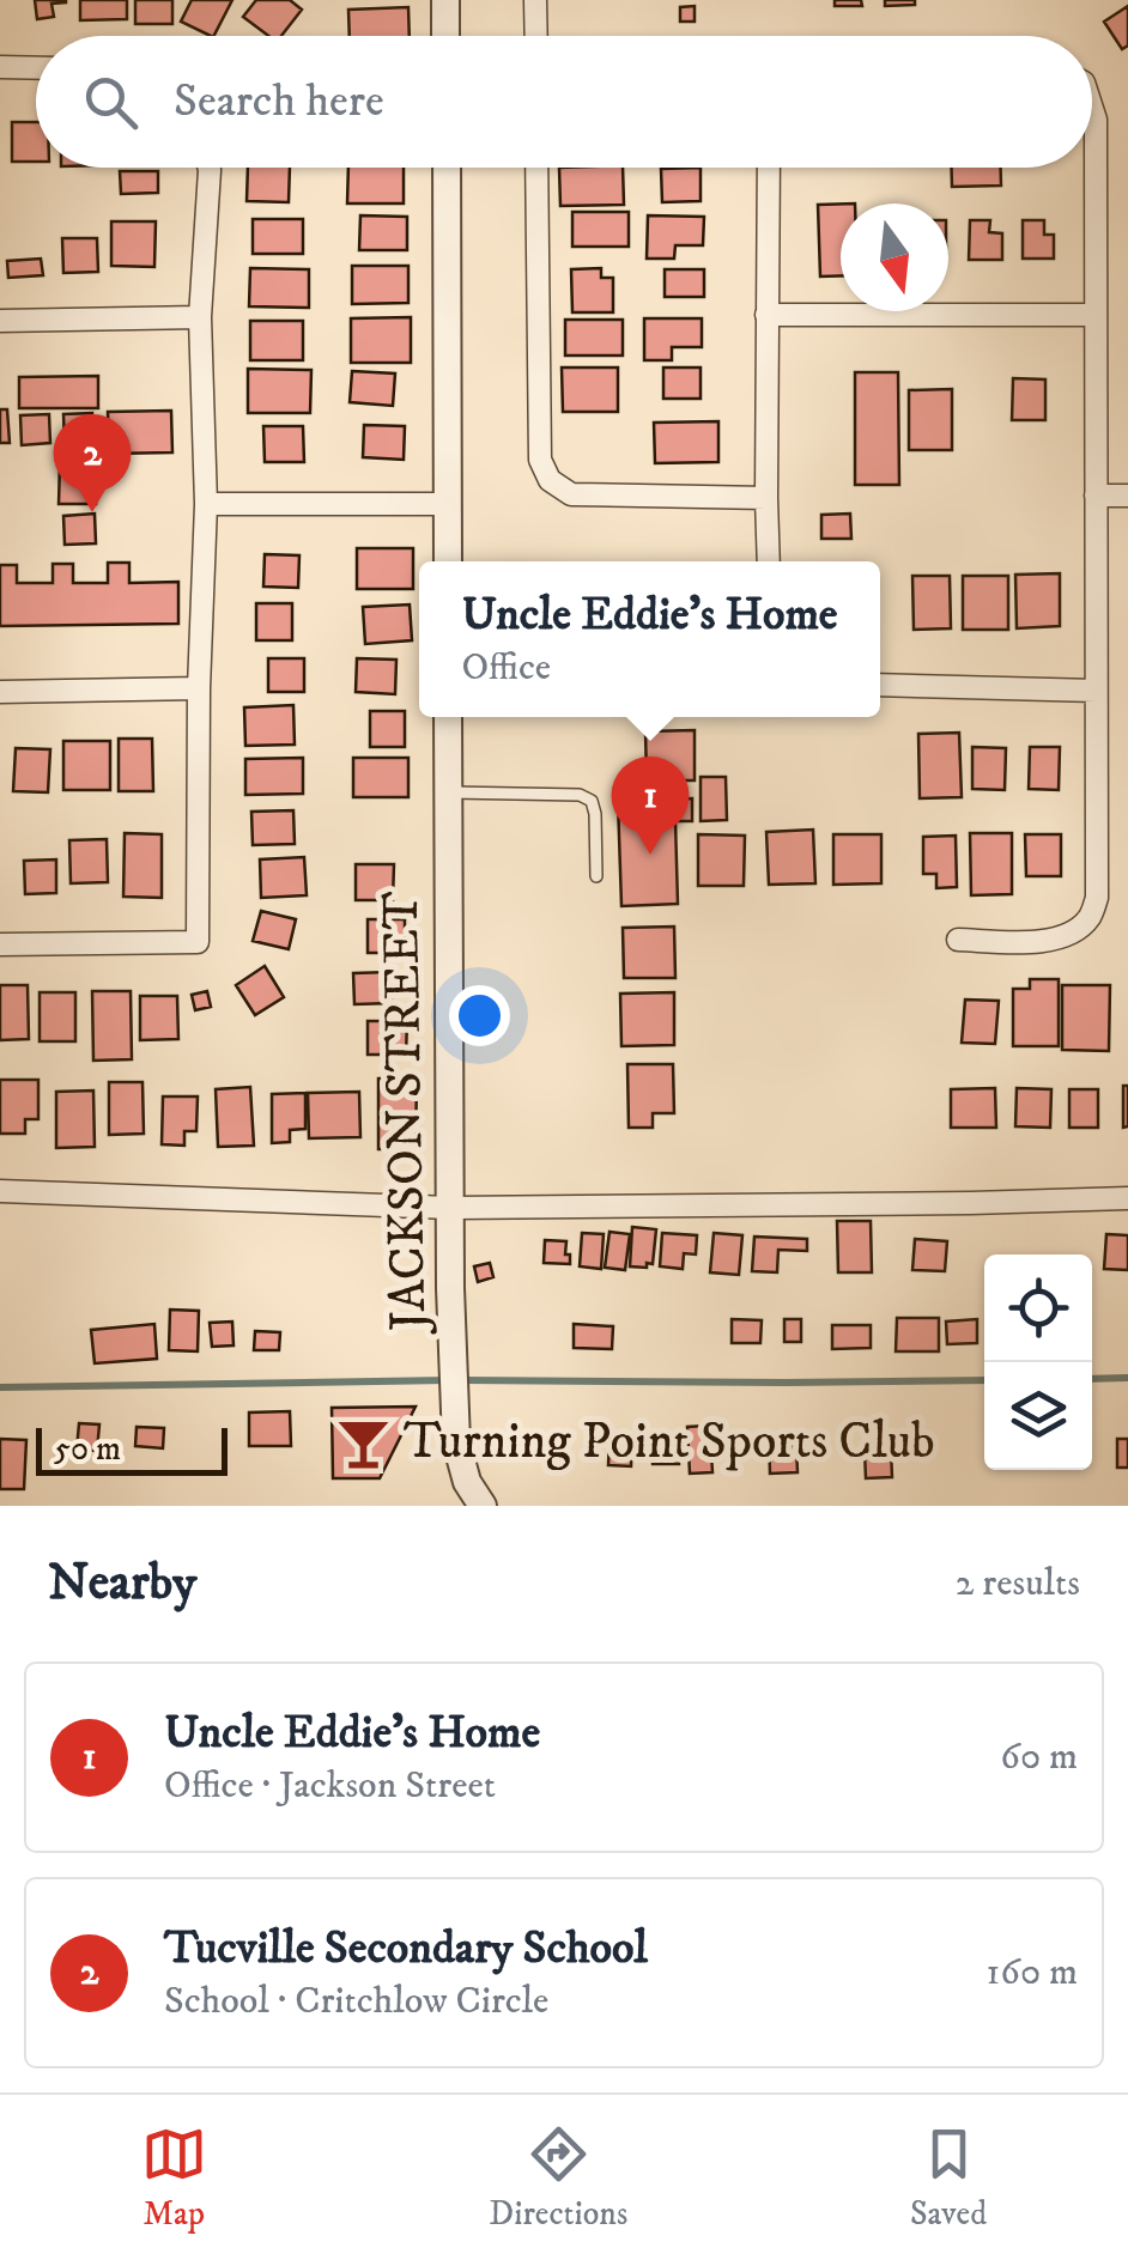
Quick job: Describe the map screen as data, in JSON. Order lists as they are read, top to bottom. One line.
{"streets":{"street":["JACKSON STREET"]},"places":{"bar":["Turning Point Sports Club"]},"scale_bar":"50 m","north":"bottom","page":{"search":"Search here","pins":["2","1"],"popup":["Uncle Eddie’s Home","Office"],"scale":"50 m","heading":["Nearby","2 results"],"list":[{"mark":"1","name":"Uncle Eddie’s Home","note":"Office · Jackson Street","value":"60 m"},{"mark":"2","name":"Tucville Secondary School","note":"School · Critchlow Circle","value":"160 m"}],"nav":["Map","Directions","Saved"]}}
